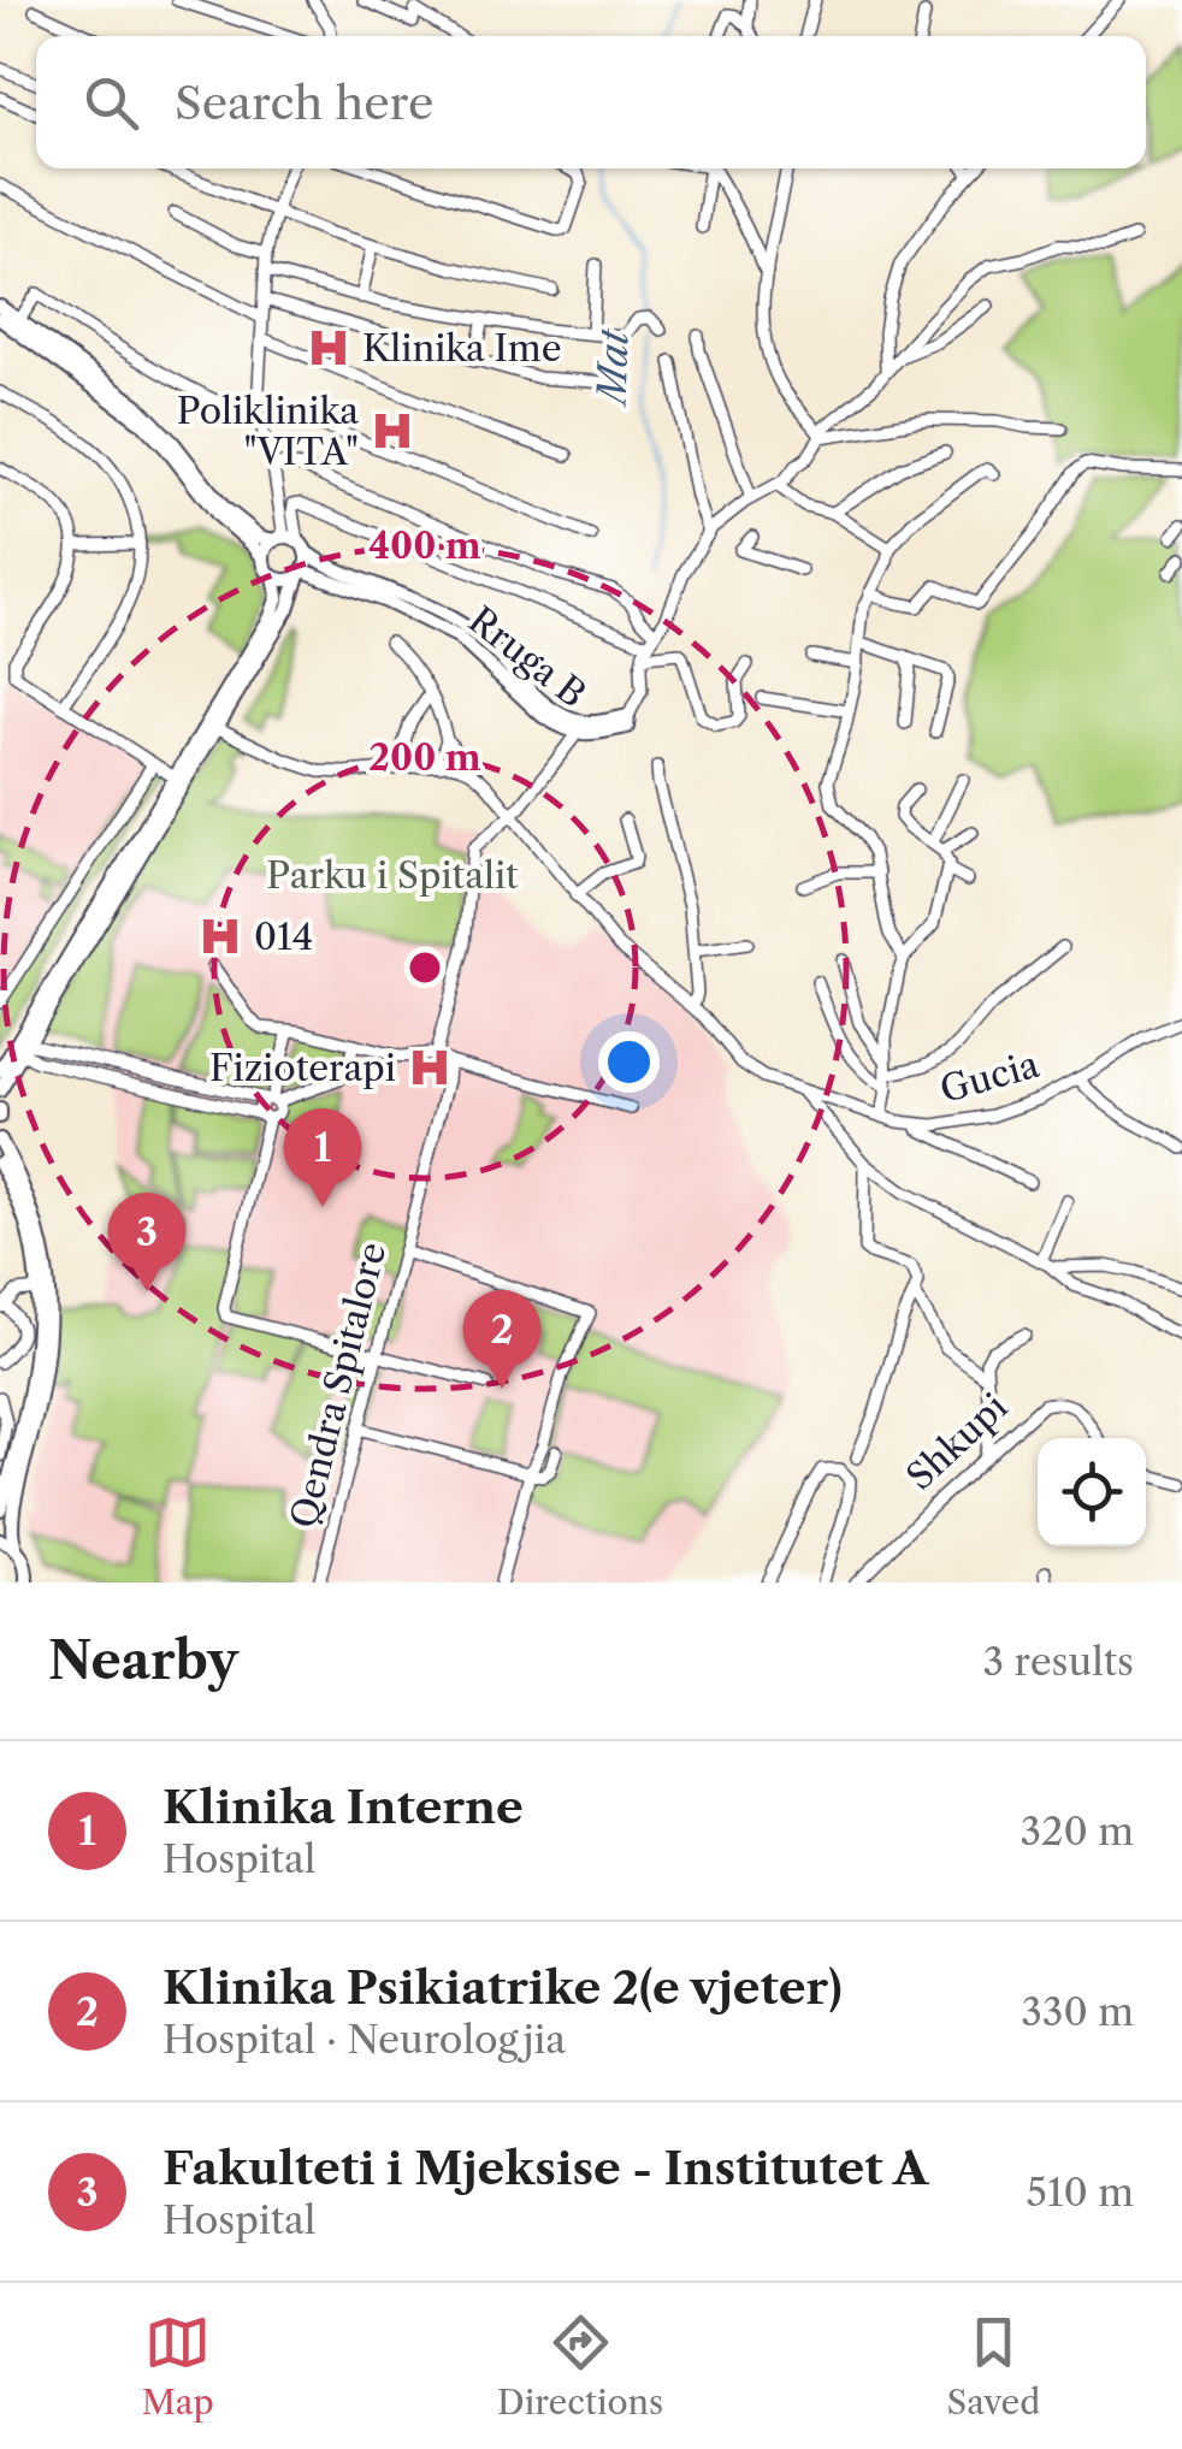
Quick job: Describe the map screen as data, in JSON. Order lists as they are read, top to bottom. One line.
{"streets":{"main road":["Rruga B"],"street":["Gucia","Qendra Spitalore","Shkupi"]},"water":["Mat"],"parks":["Parku i Spitalit"],"places":{"hospital":["Klinika Ime","Poliklinika \"VITA\"","014","Fizioterapi"]},"page":{"search":"Search here","pins":["1","3","2"],"heading":["Nearby","3 results"],"list":[{"mark":"1","name":"Klinika Interne","note":"Hospital","value":"320 m"},{"mark":"2","name":"Klinika Psikiatrike 2(e vjeter)","note":"Hospital · Neurologjia","value":"330 m"},{"mark":"3","name":"Fakulteti i Mjeksise - Institutet A","note":"Hospital","value":"510 m"}],"nav":["Map","Directions","Saved"]},"rings":["400 m","200 m"]}
